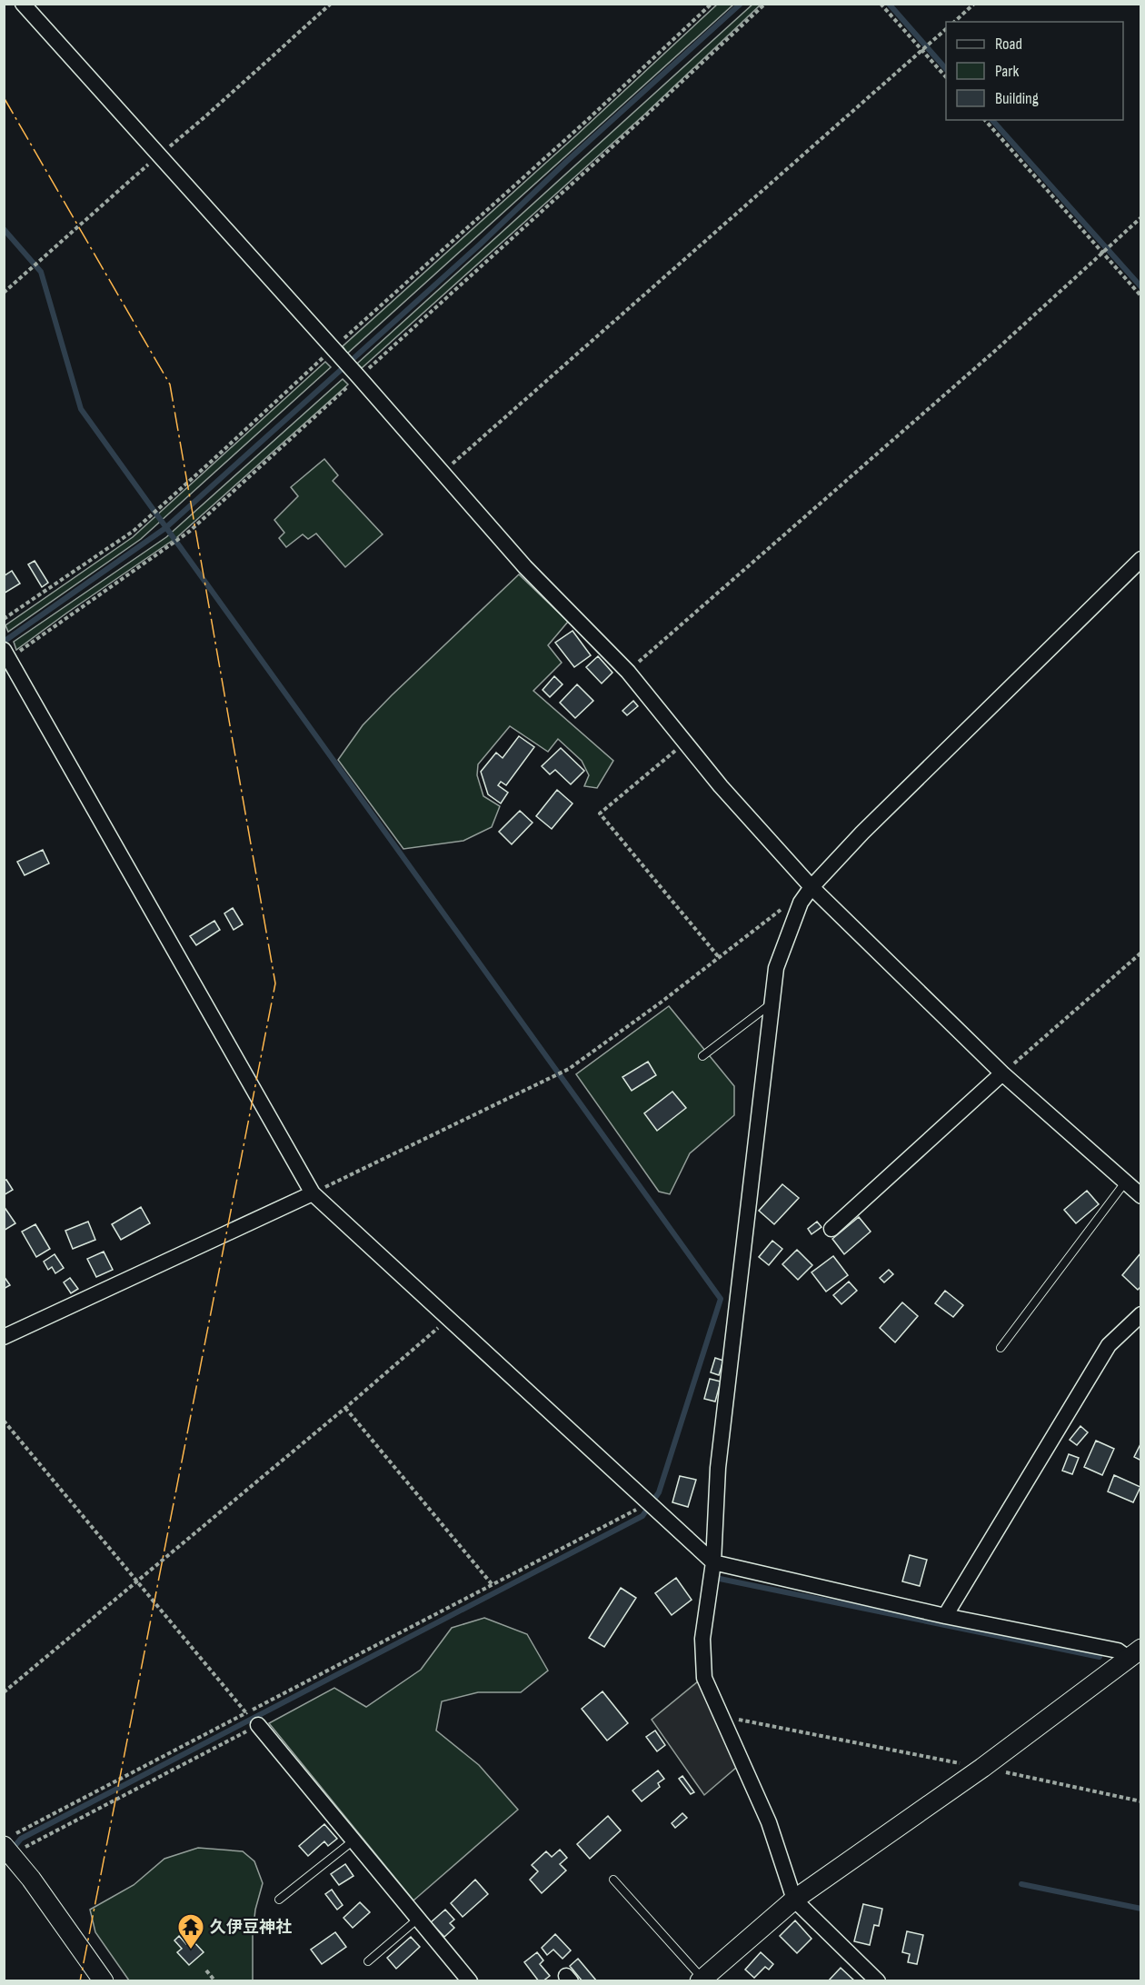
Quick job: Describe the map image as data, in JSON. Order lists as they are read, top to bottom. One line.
{"places":{"temple":["久伊豆神社"]},"legend":["Road","Park","Building"]}
